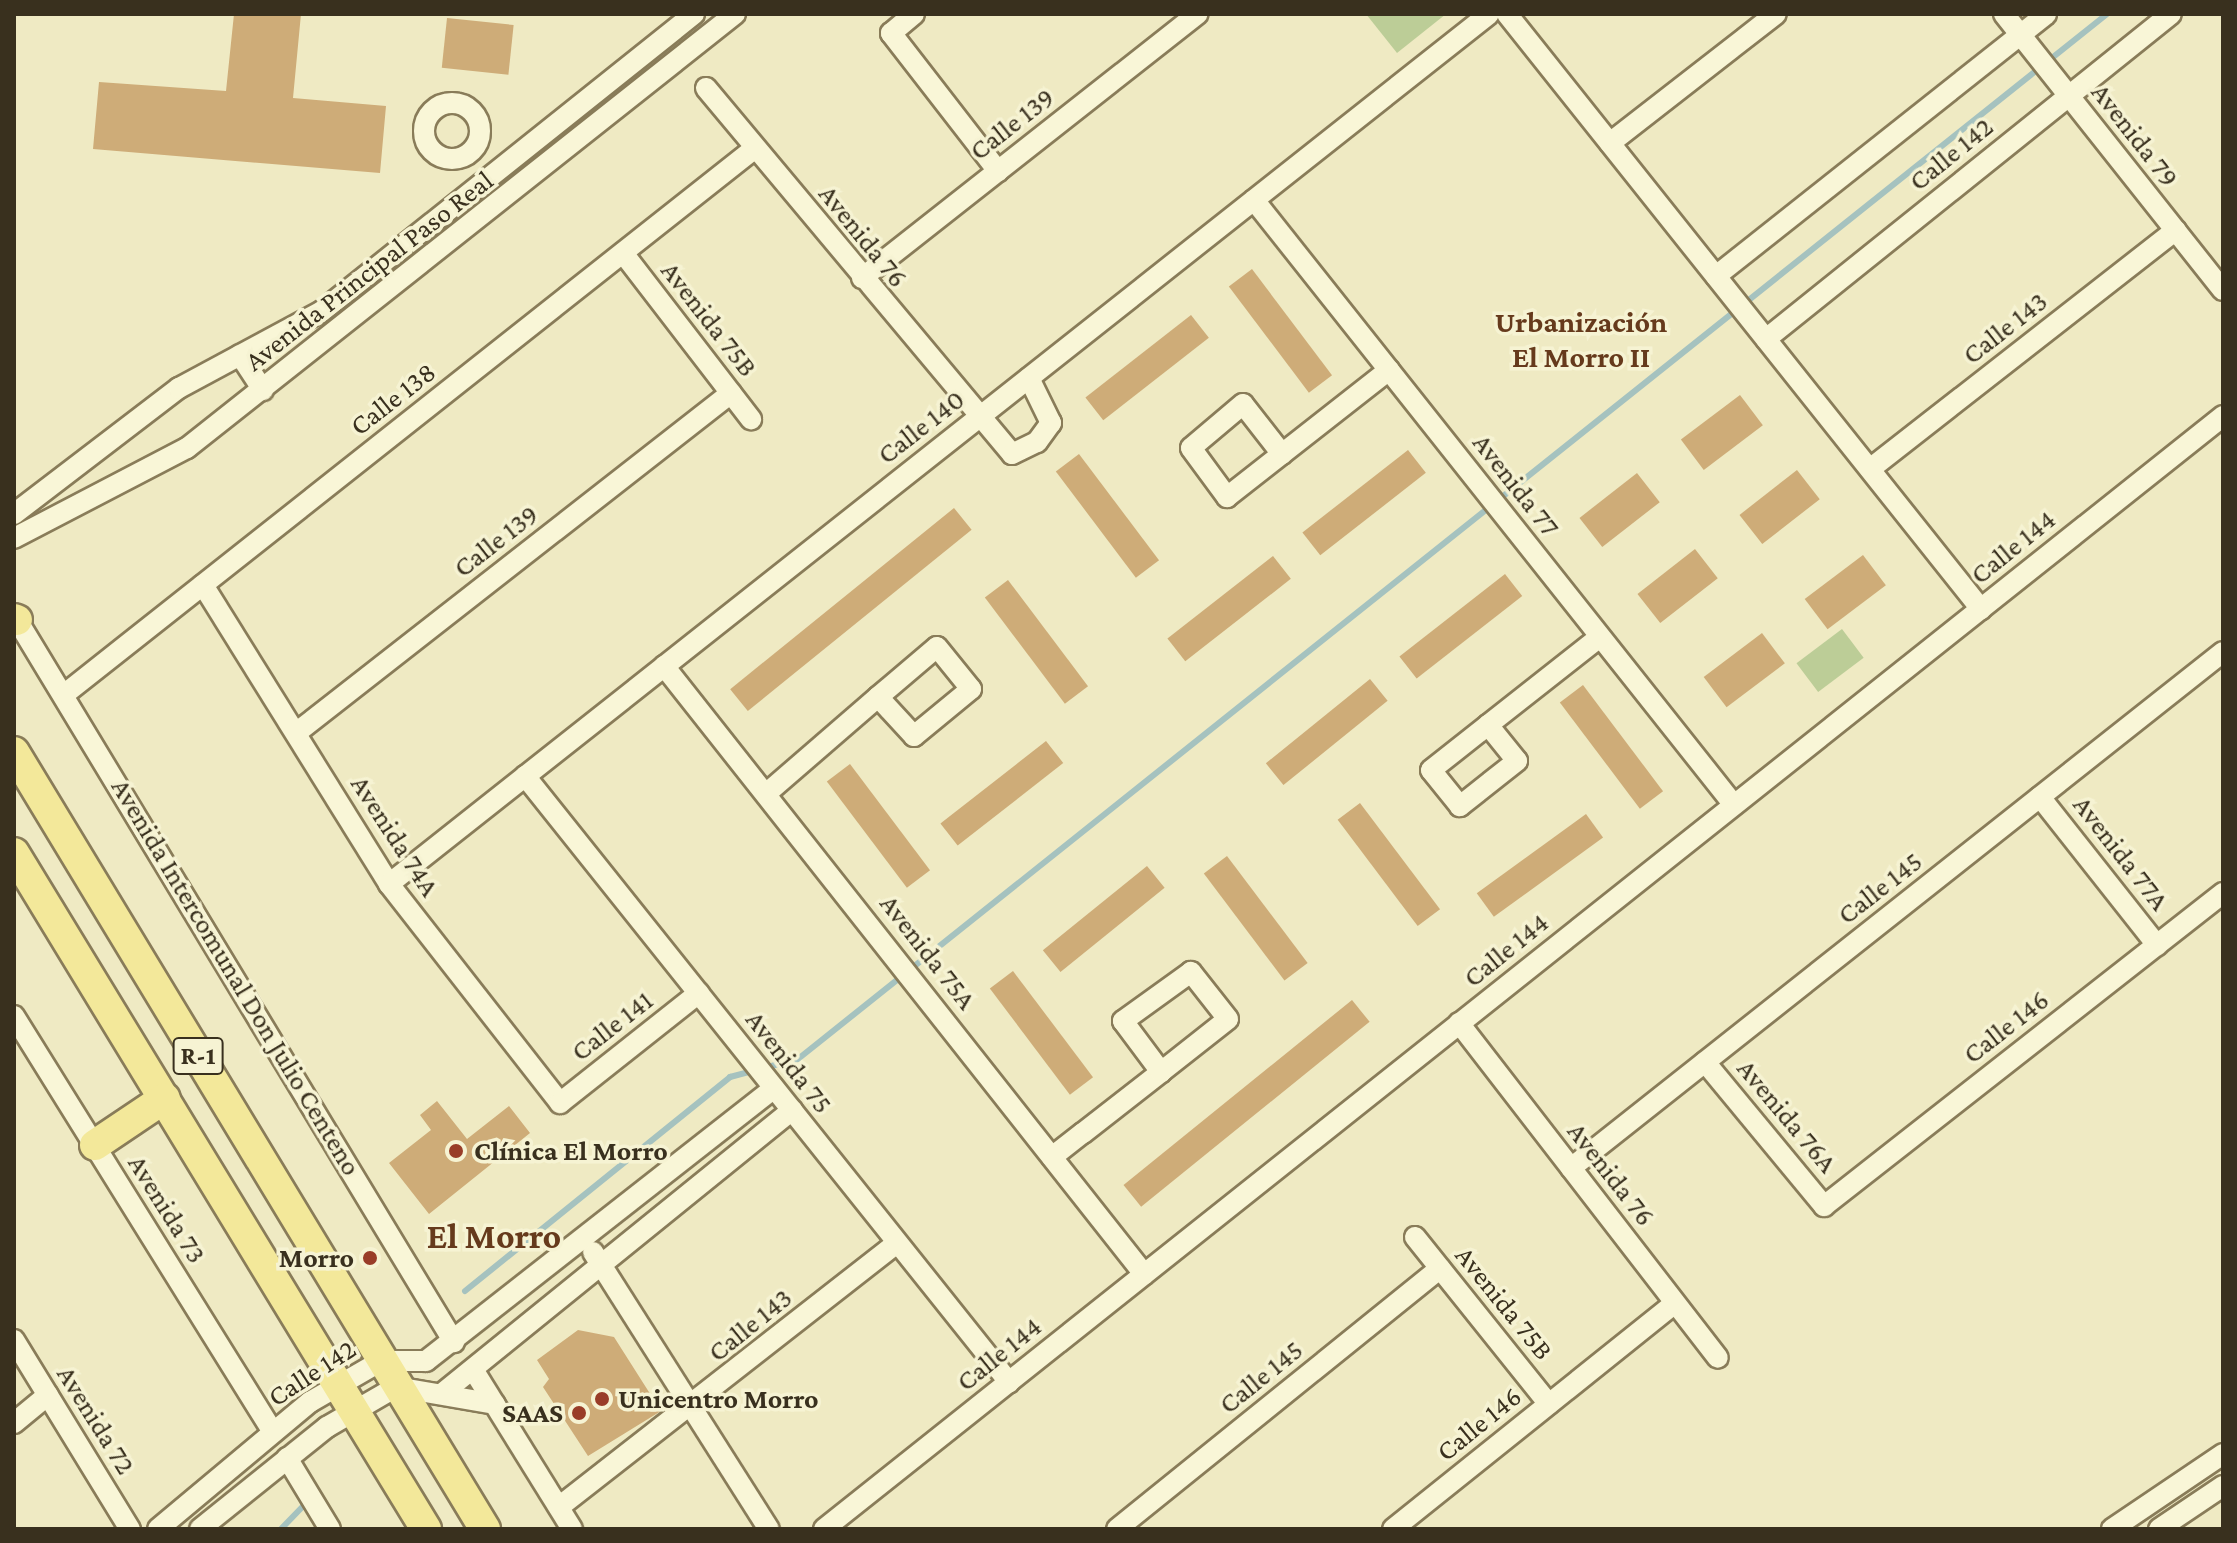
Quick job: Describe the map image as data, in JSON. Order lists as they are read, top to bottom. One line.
{"streets":{"main road":["R-1"],"street":["Calle 139","Avenida 79","Calle 142","Avenida 76","Avenida Principal Paso Real","Avenida 75B","Calle 143","Calle 138","Calle 140","Avenida 77","Calle 144","Avenida 74A","Avenida 77A","Calle 145","Avenida 75A","Avenida Intercomunal Don Julio Centeno","Calle 141","Calle 146","Avenida 75","Avenida 76A","Avenida 73","Avenida 72"]},"crossings":[["Calle 139","Avenida 76"],["Calle 139","Avenida 75B"],["Calle 139","Avenida 74A"],["Avenida 79","Calle 142"],["Avenida 79","Calle 143"],["Calle 142","Avenida Intercomunal Don Julio Centeno"],["Calle 142","R-1"],["Calle 142","Avenida 75"],["Calle 142","Avenida 73"],["Avenida 76","Calle 138"],["Avenida 76","Calle 140"],["Avenida 76","Calle 144"],["Avenida 76","Calle 145"],["Avenida 76","Calle 146"],["Avenida 75B","Calle 138"],["Avenida 75B","Calle 145"],["Avenida 75B","Calle 146"],["Calle 143","Avenida 75"],["Calle 138","Avenida 74A"],["Calle 138","Avenida Intercomunal Don Julio Centeno"],["Calle 140","Avenida 77"],["Calle 140","Avenida 74A"],["Calle 140","Avenida 75A"],["Calle 140","Avenida 75"],["Avenida 77","Calle 144"],["Calle 144","Avenida 75A"],["Calle 144","Avenida 75"],["Avenida 74A","Calle 141"],["Avenida 77A","Calle 145"],["Avenida 77A","Calle 146"],["Calle 145","Avenida 76A"],["Calle 141","Avenida 75"],["Calle 146","Avenida 76A"]],"districts":["Urbanización El Morro II","El Morro"],"places":["Clínica El Morro","Morro","Unicentro Morro","SAAS"]}
